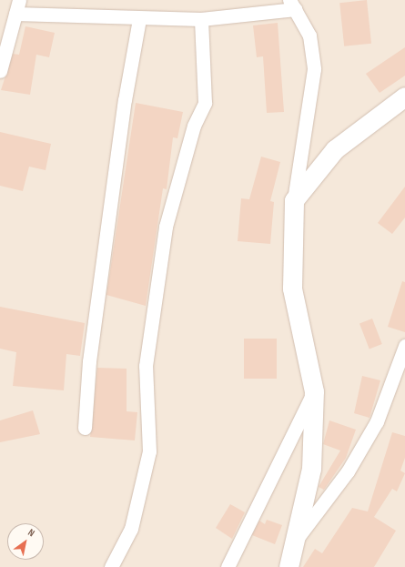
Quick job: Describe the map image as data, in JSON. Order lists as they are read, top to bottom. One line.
{"north":"top right"}
